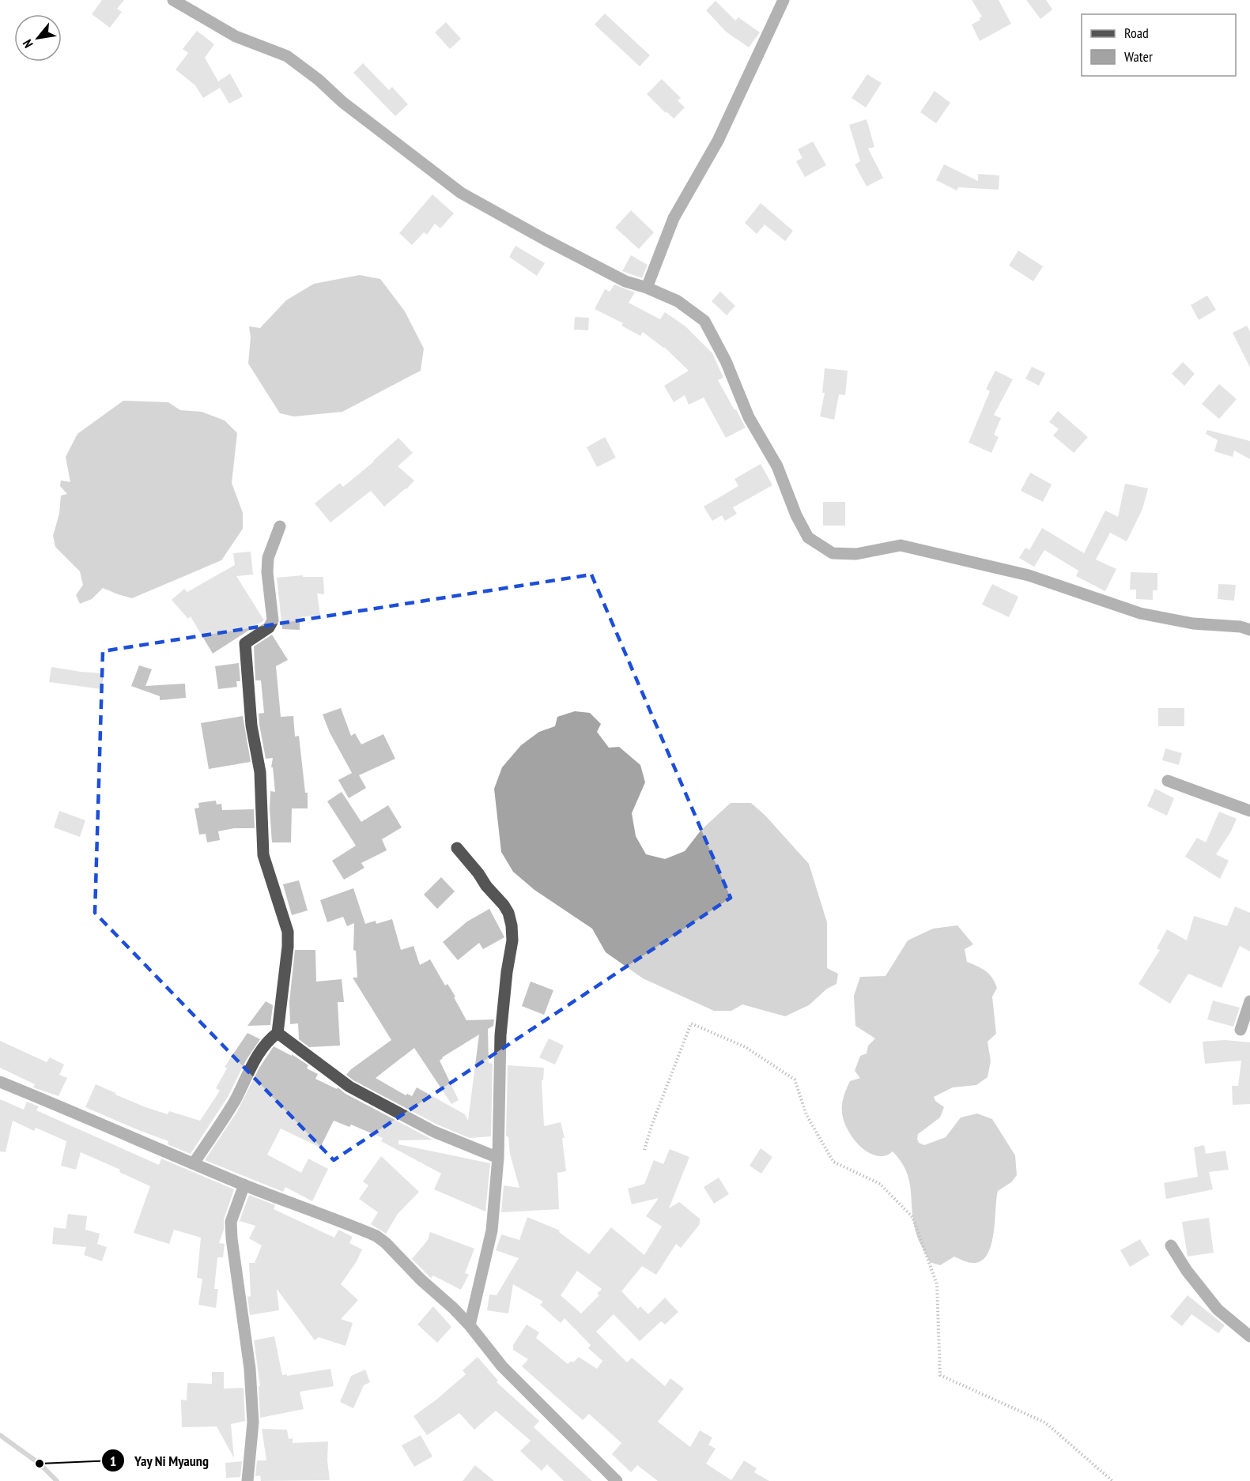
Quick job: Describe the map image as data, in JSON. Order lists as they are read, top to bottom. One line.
{"places":["Yay Ni Myaung"],"legend":["Road","Water"],"north":"bottom left"}
